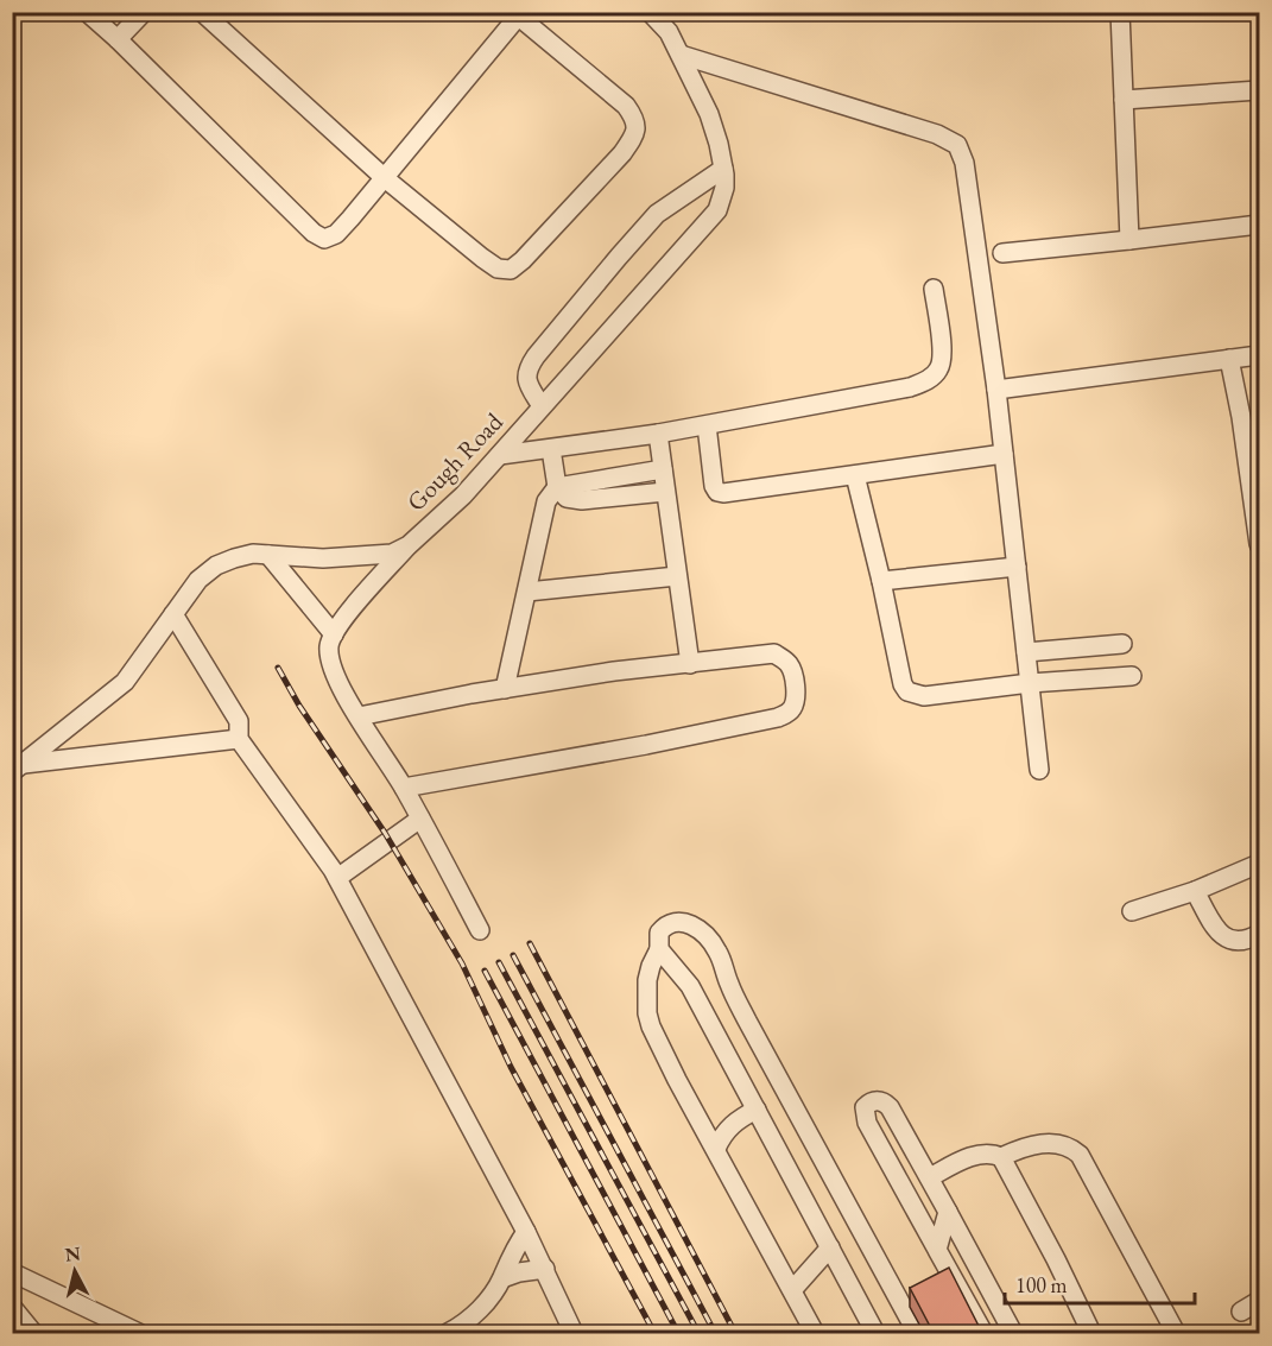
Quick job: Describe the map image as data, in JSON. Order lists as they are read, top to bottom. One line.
{"streets":{"street":["Gough Road"]},"scale_bar":"100 m","north":"top"}
